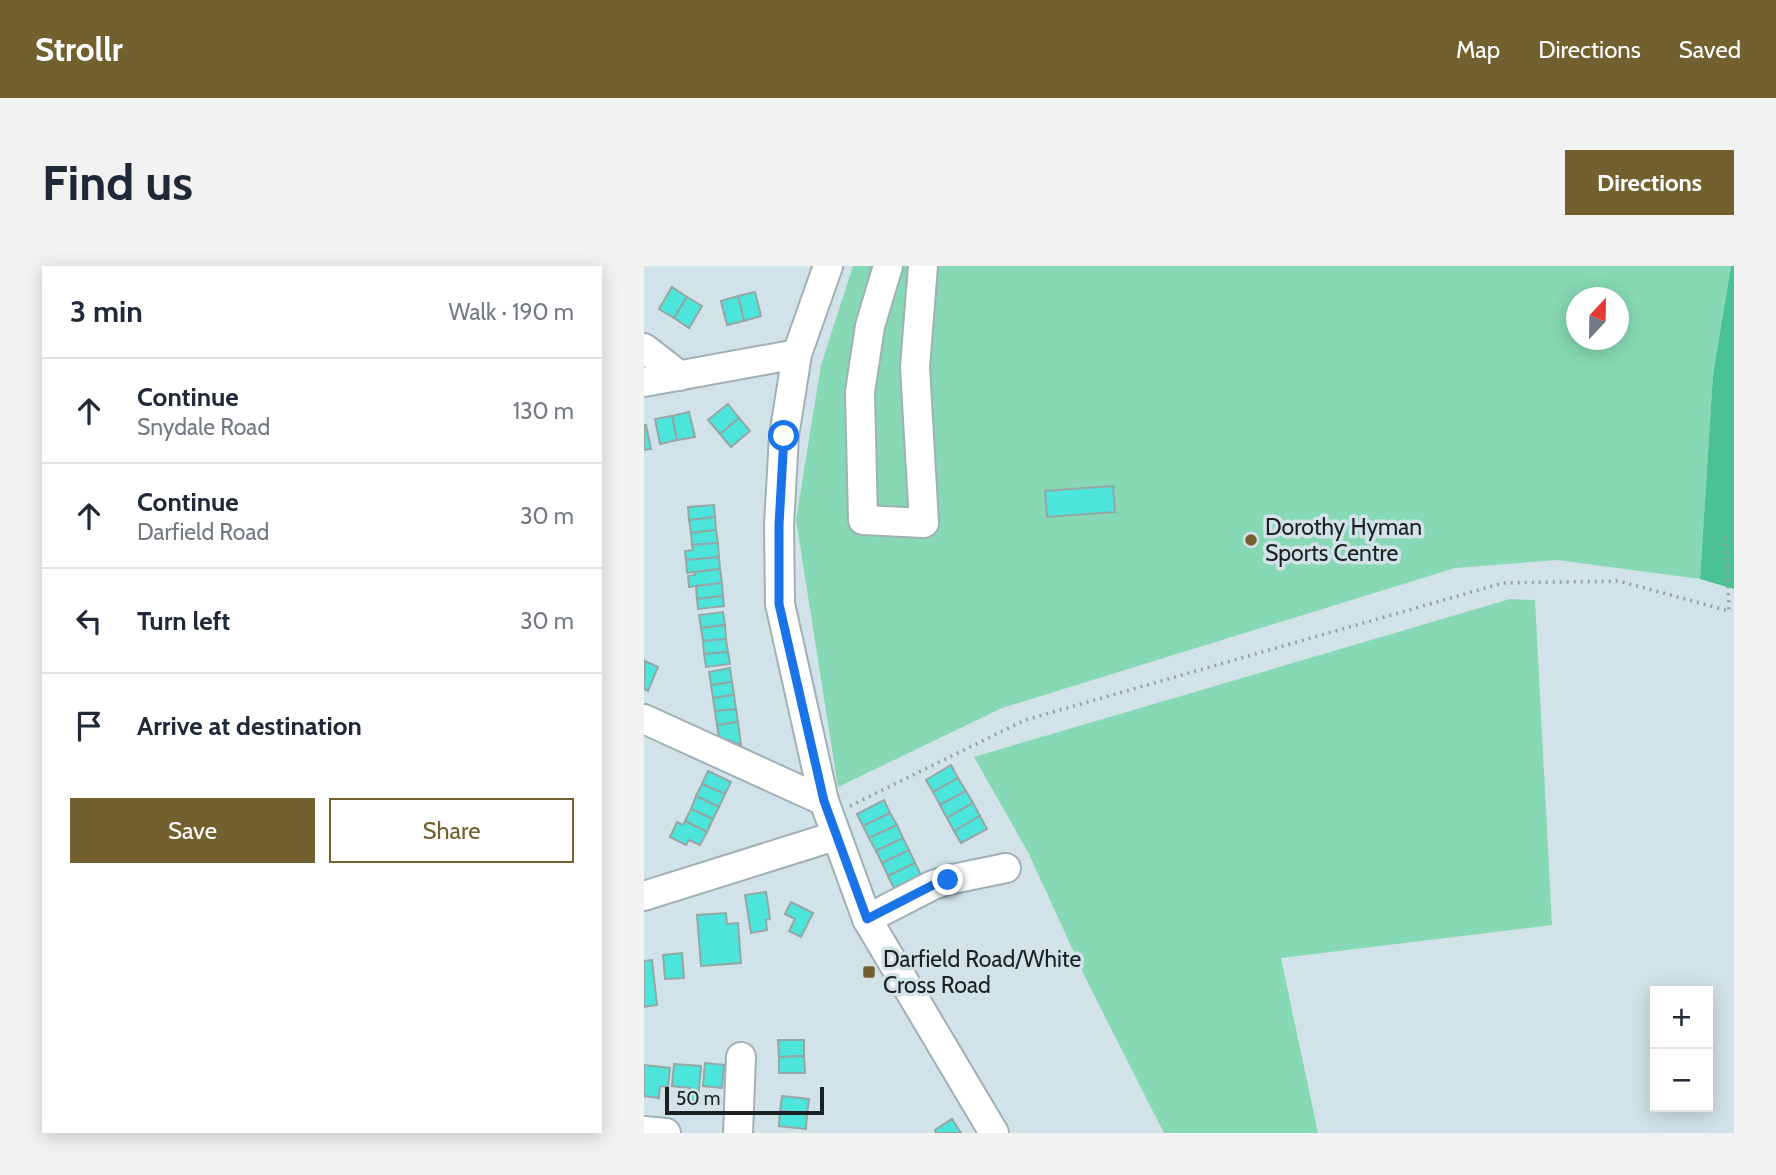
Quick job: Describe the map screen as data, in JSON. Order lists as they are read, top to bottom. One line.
{"places":{"other":["Dorothy Hyman Sports Centre"],"transit":["Darfield Road/White Cross Road"]},"scale_bar":"50 m","north":"top","page":{"header":"Strollr","nav":["Map","Directions","Saved"],"buttons":["Directions",["Save","Share"]],"title":"Find us","heading":["3 min","Walk · 190 m"],"list":[["Continue","Snydale Road","130 m"],["Continue","Darfield Road","30 m"],["Turn left","30 m"],"Arrive at destination"],"map_buttons":["+","−"],"scale":"50 m"}}
